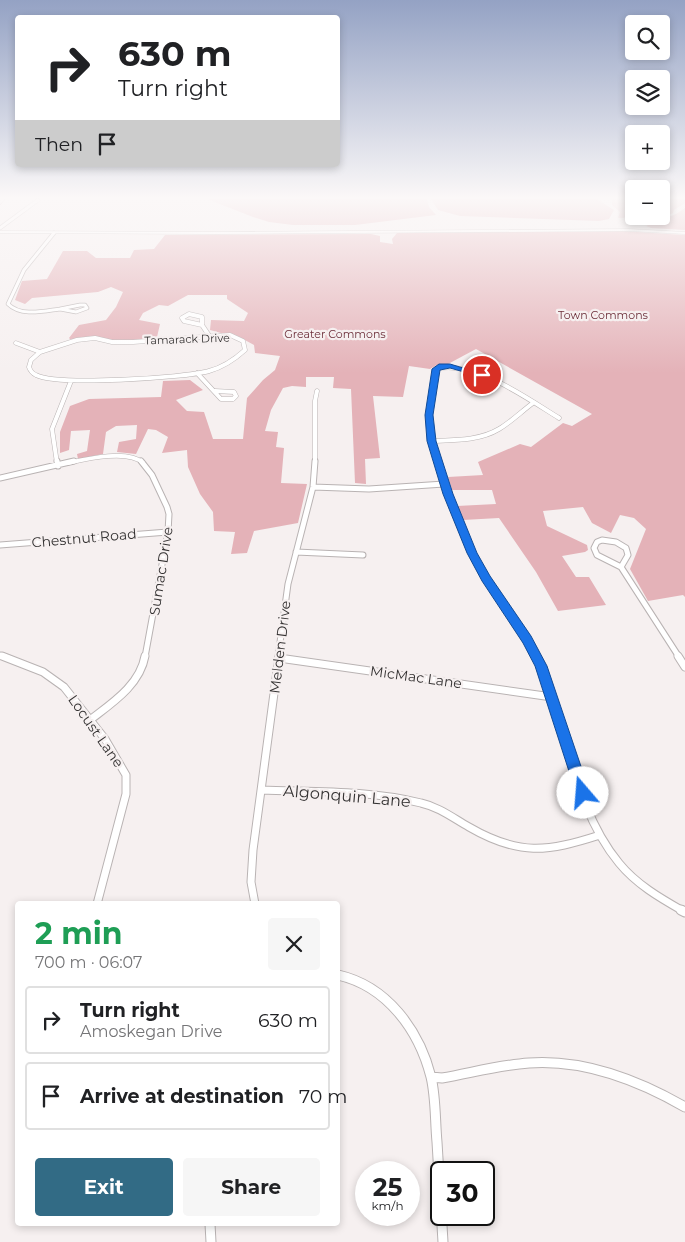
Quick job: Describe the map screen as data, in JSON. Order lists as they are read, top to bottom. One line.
{"streets":{"street":["Tamarack Drive","Chestnut Road","Sumac Drive","Melden Drive","MicMac Lane","Locust Lane","Algonquin Lane"]},"crossings":[["Chestnut Road","Sumac Drive"],["Sumac Drive","Locust Lane"],["Melden Drive","MicMac Lane"],["Melden Drive","Algonquin Lane"]],"parks":["Town Commons","Greater Commons"],"page":{"map_buttons":["+","−"],"turn":["630 m","Turn right"],"then":"Then","heading":["2 min","700 m · 06:07"],"list":[{"name":"Turn right","note":"Amoskegan Drive","value":"630 m"},{"name":"Arrive at destination","value":"70 m"}],"buttons":["Exit","Share"],"speed":"25 km/h","limit":"30"}}
